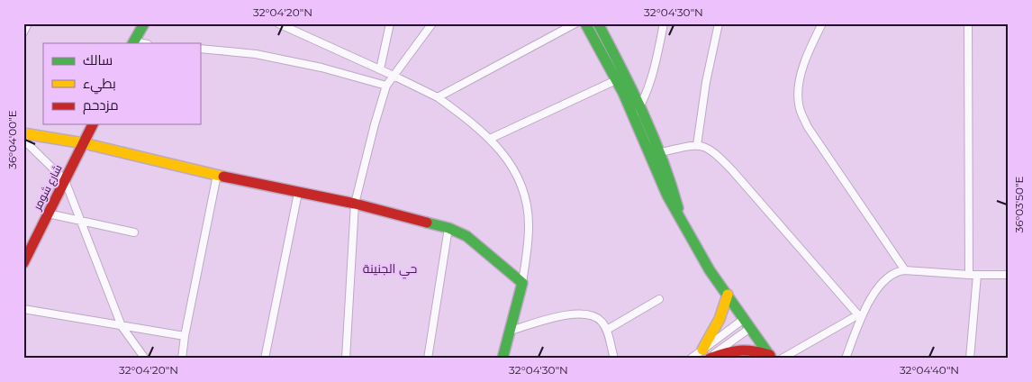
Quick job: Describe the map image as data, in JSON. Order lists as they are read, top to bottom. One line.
{"streets":{"street":["شارع شومر"]},"districts":["حي الجنينة"],"legend":["سالك","بطيء","مزدحم"],"coordinates":["32°04'20\"N","32°04'30\"N","36°04'00\"E","36°03'50\"E","32°04'40\"N"]}
